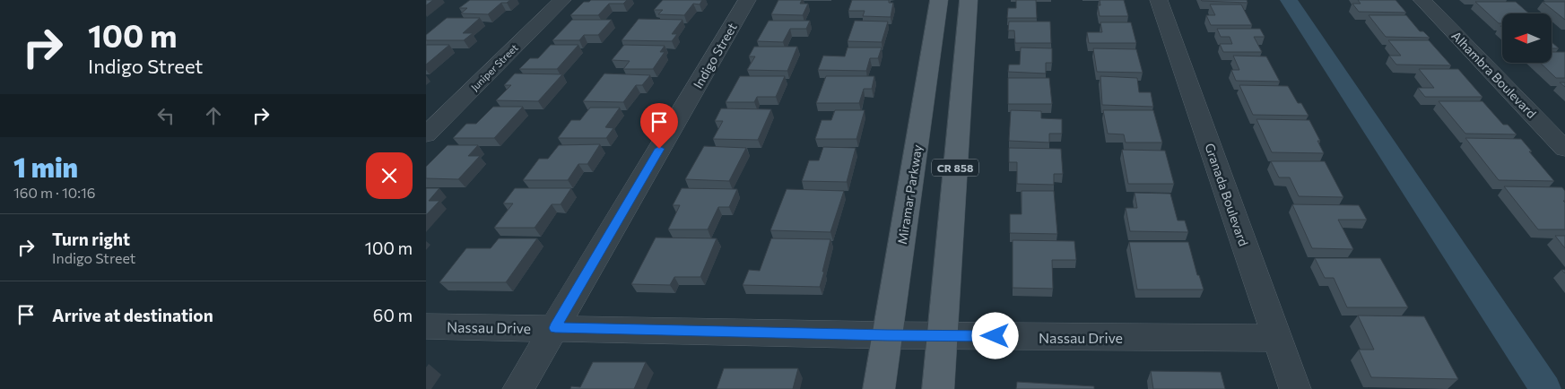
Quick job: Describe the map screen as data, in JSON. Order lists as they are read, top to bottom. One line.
{"streets":{"main road":["CR 858","Miramar Parkway"],"street":["Indigo Street","Juniper Street","Alhambra Boulevard","Granada Boulevard","Nassau Drive"]},"crossings":[["Indigo Street","Nassau Drive"],["CR 858","Nassau Drive"],["Miramar Parkway","Nassau Drive"],["Granada Boulevard","Nassau Drive"]],"north":"left","page":{"turn":["100 m","Indigo Street"],"heading":["1 min","160 m · 10:16"],"list":[{"name":"Turn right","note":"Indigo Street","value":"100 m"},{"name":"Arrive at destination","value":"60 m"}]}}
